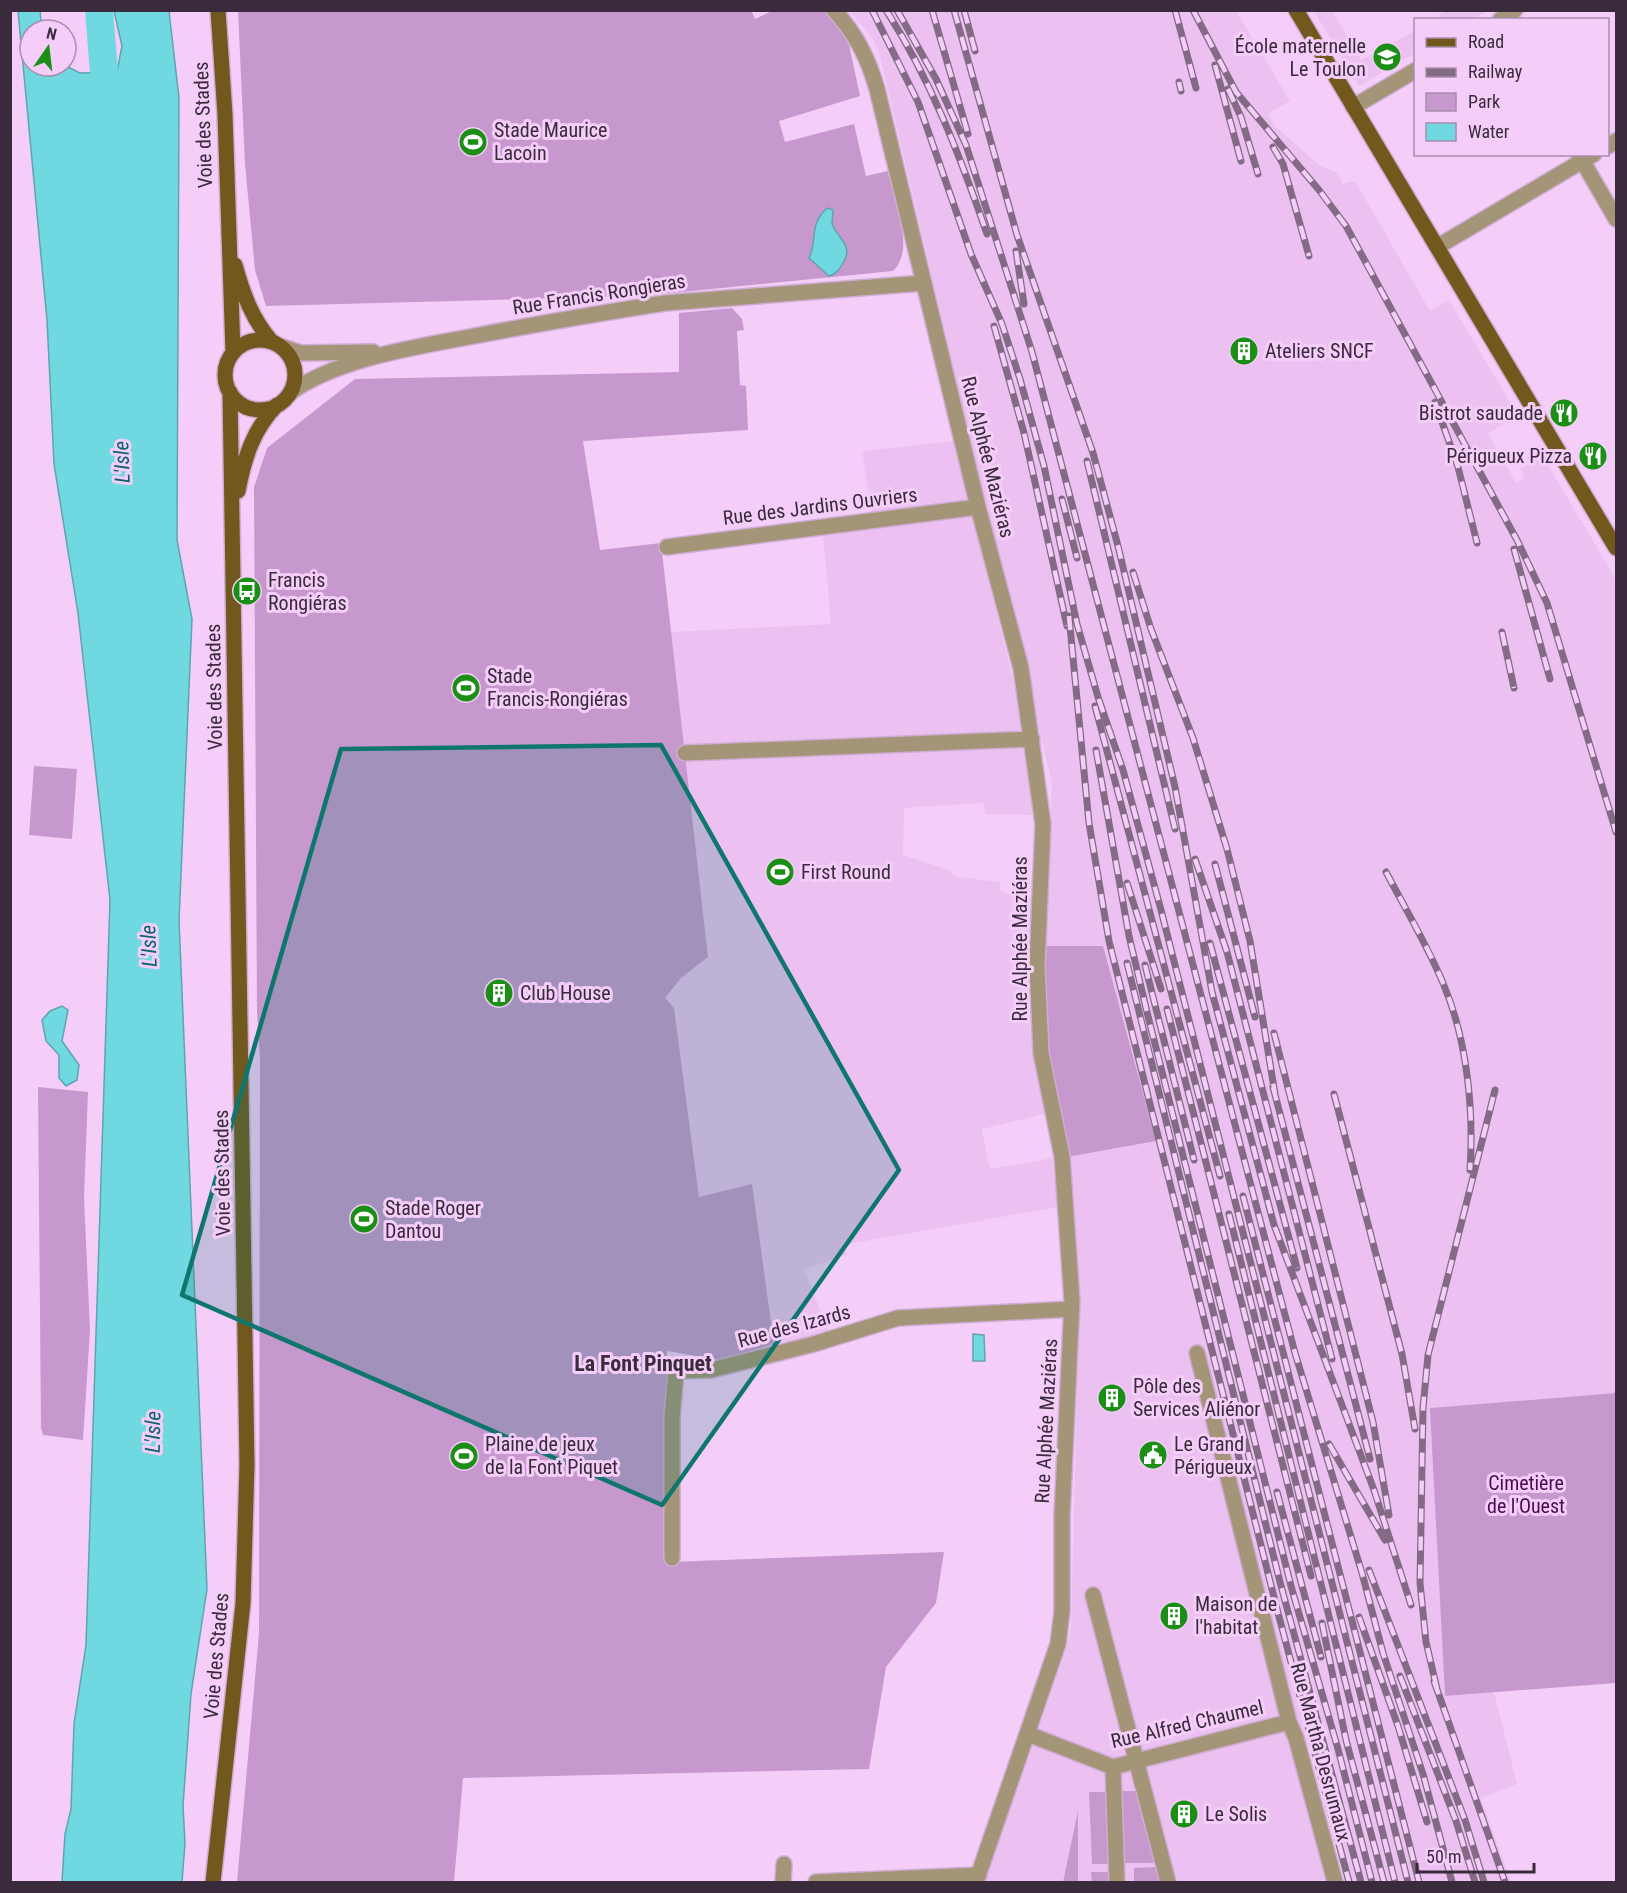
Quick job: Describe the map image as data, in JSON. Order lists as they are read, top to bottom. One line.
{"streets":{"main road":["Voie des Stades"],"street":["Rue Francis Rongieras","Rue Alphée Maziéras","Rue des Jardins Ouvriers","Rue des Izards","Rue Alfred Chaumel","Rue Martha Desrumaux"]},"crossings":[["Voie des Stades","Rue Francis Rongieras"],["Rue Francis Rongieras","Rue Alphée Maziéras"],["Rue Alphée Maziéras","Rue des Jardins Ouvriers"],["Rue Alphée Maziéras","Rue des Izards"],["Rue Alphée Maziéras","Rue Alfred Chaumel"],["Rue Alfred Chaumel","Rue Martha Desrumaux"]],"districts":["La Font Pinquet"],"water":["L'Isle"],"parks":["Cimetière de l'Ouest"],"places":{"school or university":["École maternelle Le Toulon"],"sports":["Stade Maurice Lacoin","Stade Francis-Rongiéras","First Round","Stade Roger Dantou","Plaine de jeux de la Font Piquet"],"building":["Ateliers SNCF","Club House","Pôle des Services Aliénor","Maison de l'habitat","Le Solis"],"restaurant":["Bistrot saudade","Périgueux Pizza"],"bus stop":["Francis Rongiéras"],"public building":["Le Grand Périgueux"]},"legend":["Road","Railway","Park","Water"],"scale_bar":"50 m","north":"top"}
